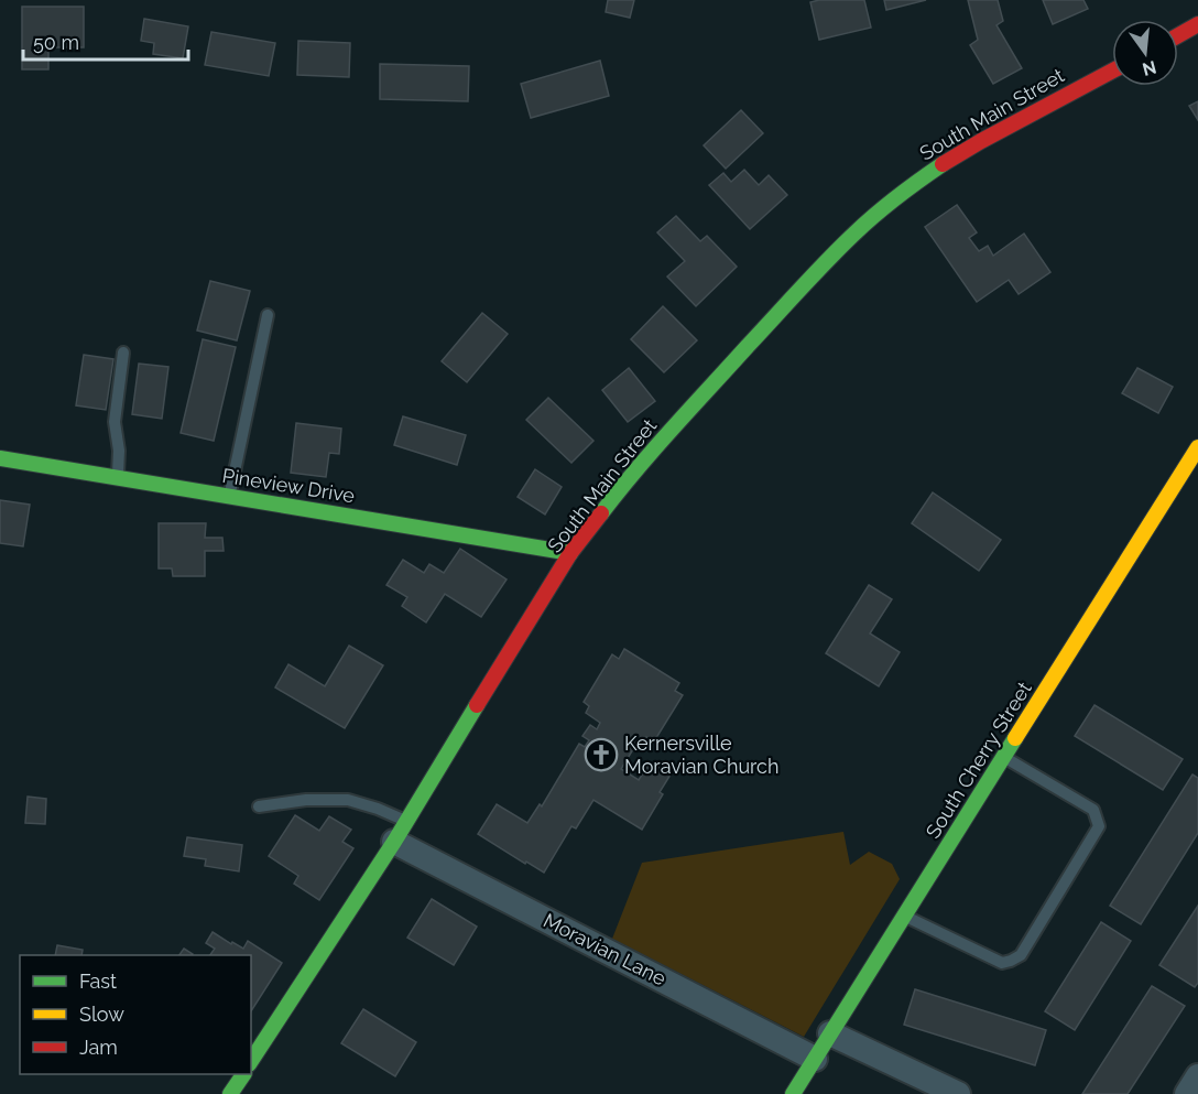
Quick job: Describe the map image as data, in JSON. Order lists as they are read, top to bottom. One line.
{"streets":{"main road":["South Main Street","Pineview Drive","South Cherry Street"],"street":["Moravian Lane"]},"crossings":[["South Main Street","Pineview Drive"],["South Main Street","Moravian Lane"],["South Cherry Street","Moravian Lane"]],"places":{"church":["Kernersville Moravian Church"]},"legend":["Fast","Slow","Jam"],"scale_bar":"50 m","north":"bottom"}
